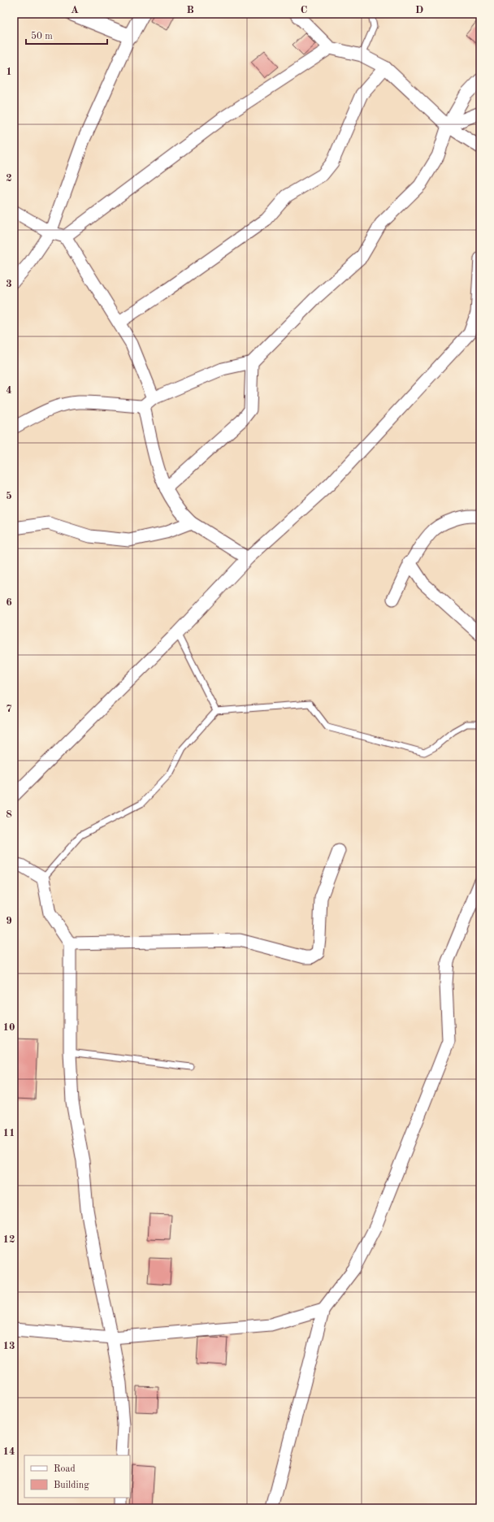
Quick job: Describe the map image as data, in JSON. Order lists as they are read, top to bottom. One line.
{"legend":["Road","Building"],"scale_bar":"50 m","grid":{"columns":["A","B","C","D"],"rows":["1","2","3","4","5","6","7","8","9","10","11","12","13","14"]}}
